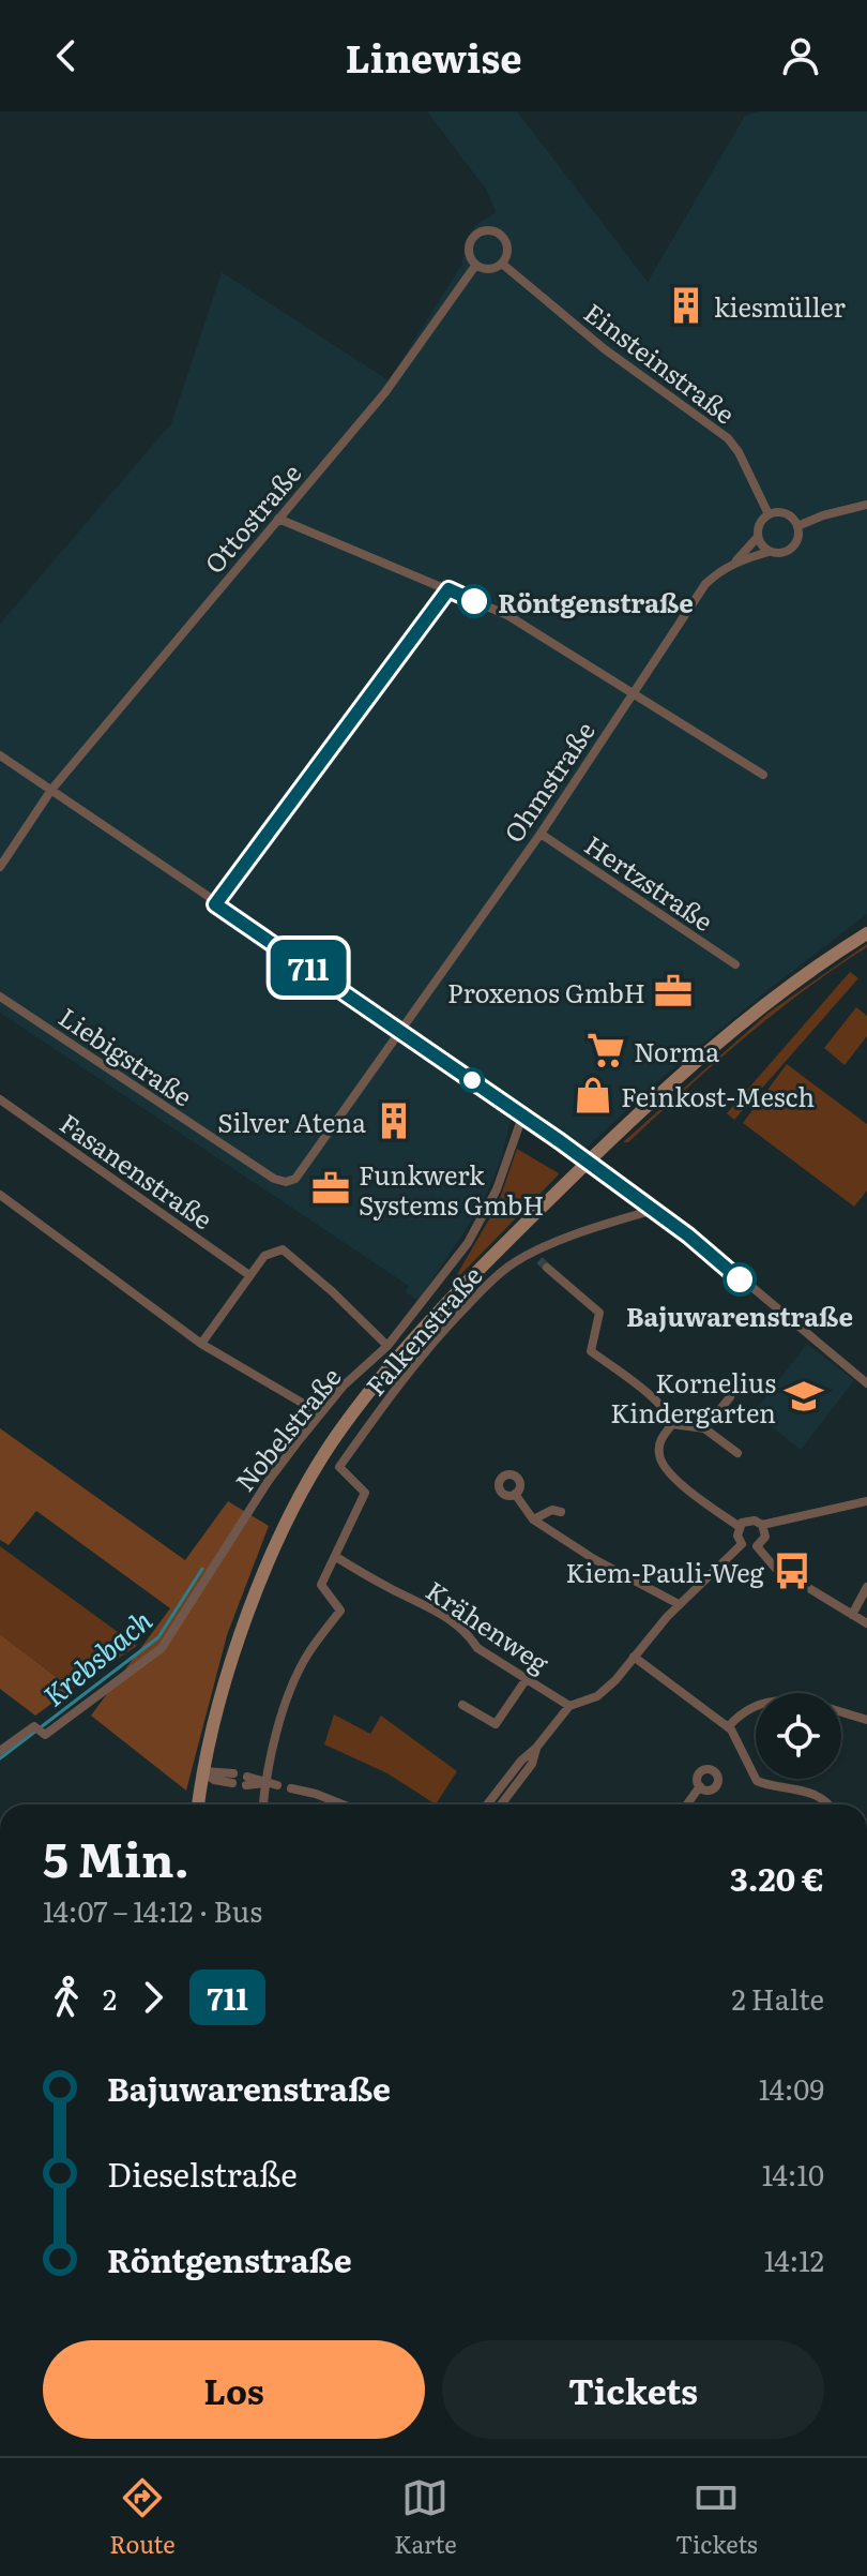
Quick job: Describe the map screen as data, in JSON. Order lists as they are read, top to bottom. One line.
{"streets":{"street":["Einsteinstraße","Ottostraße","Ohmstraße","Hertzstraße","Liebigstraße","Fasanenstraße","Falkenstraße","Nobelstraße","Krähenweg"]},"crossings":[["Einsteinstraße","Ottostraße"],["Ohmstraße","Hertzstraße"],["Ohmstraße","Liebigstraße"],["Falkenstraße","Krähenweg"]],"water":["Krebsbach"],"places":{"building":["kiesmüller","Silver Atena"],"other":["Röntgenstraße","Bajuwarenstraße"],"office":["Proxenos GmbH","Funkwerk Systems GmbH"],"supermarket":["Norma"],"shop":["Feinkost-Mesch"],"school or university":["Kornelius Kindergarten"],"bus stop":["Kiem-Pauli-Weg"]},"lines":["bus line 711"],"page":{"header":"Linewise","on_map":"711","heading":["5 Min.","14:07 – 14:12 · Bus","3.20 €"],"legs":["2","711","2 Halte"],"list":[{"name":"Bajuwarenstraße","value":"14:09"},{"name":"Dieselstraße","value":"14:10"},{"name":"Röntgenstraße","value":"14:12"}],"buttons":["Los","Tickets"],"tabs":["Route","Karte","Tickets"]}}
